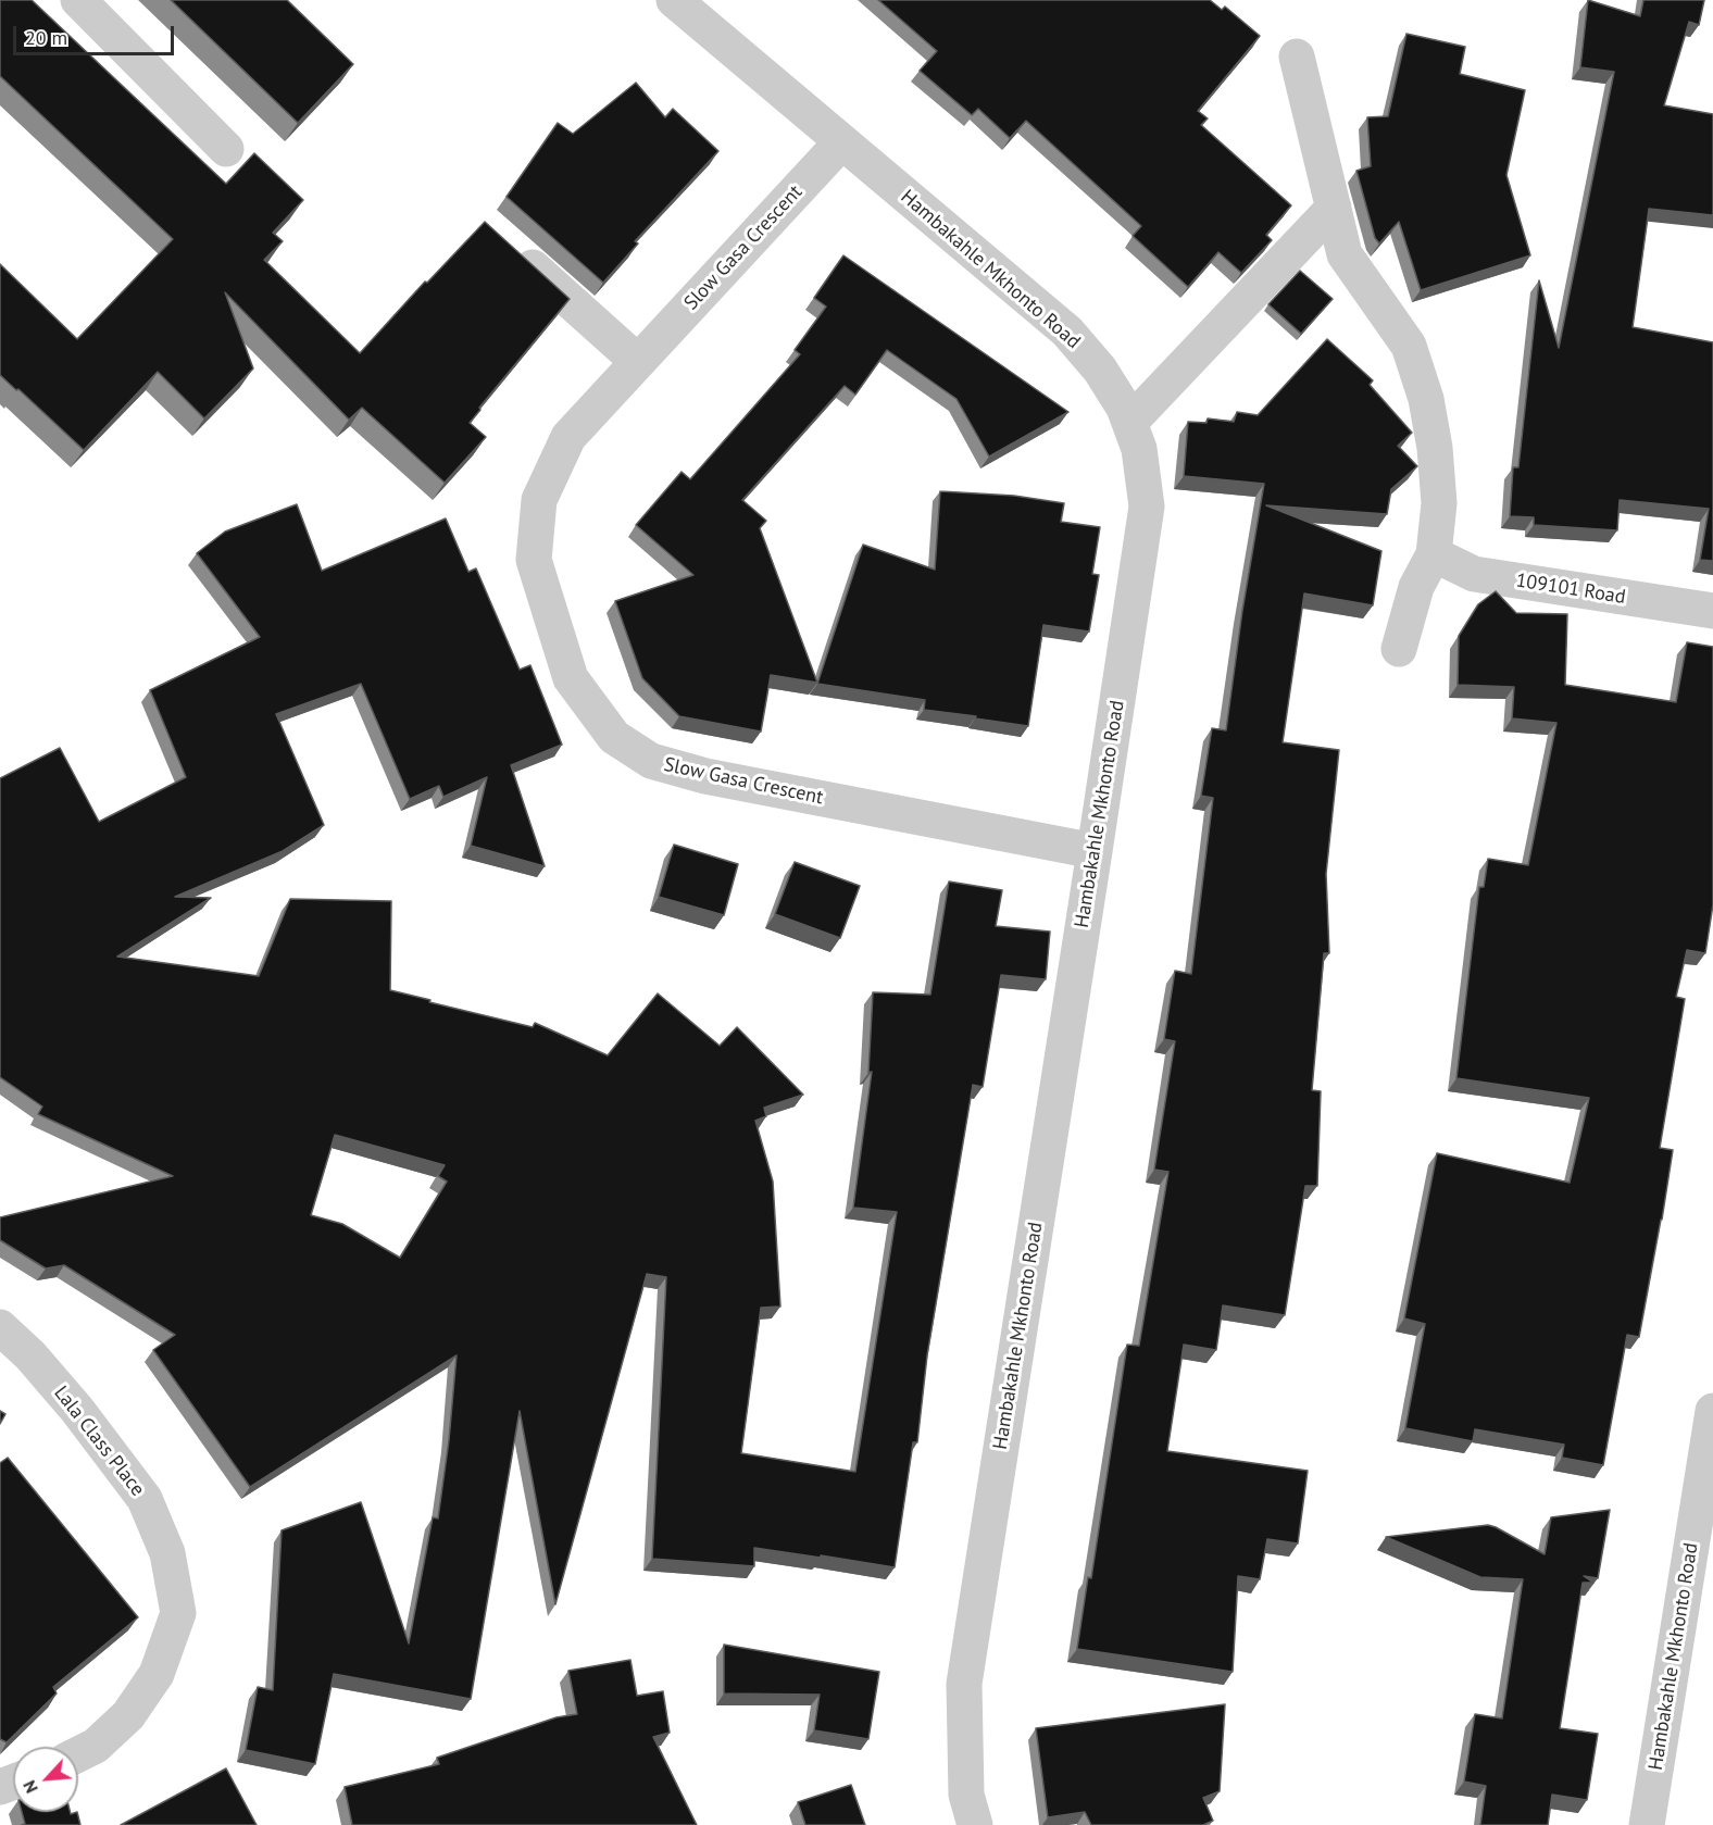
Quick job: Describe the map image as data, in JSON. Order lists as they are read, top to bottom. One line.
{"streets":{"street":["Slow Gasa Crescent","Hambakahle Mkhonto Road","109101 Road","Lala Class Place"]},"crossings":[["Slow Gasa Crescent","Hambakahle Mkhonto Road"]],"scale_bar":"20 m","north":"bottom left"}
